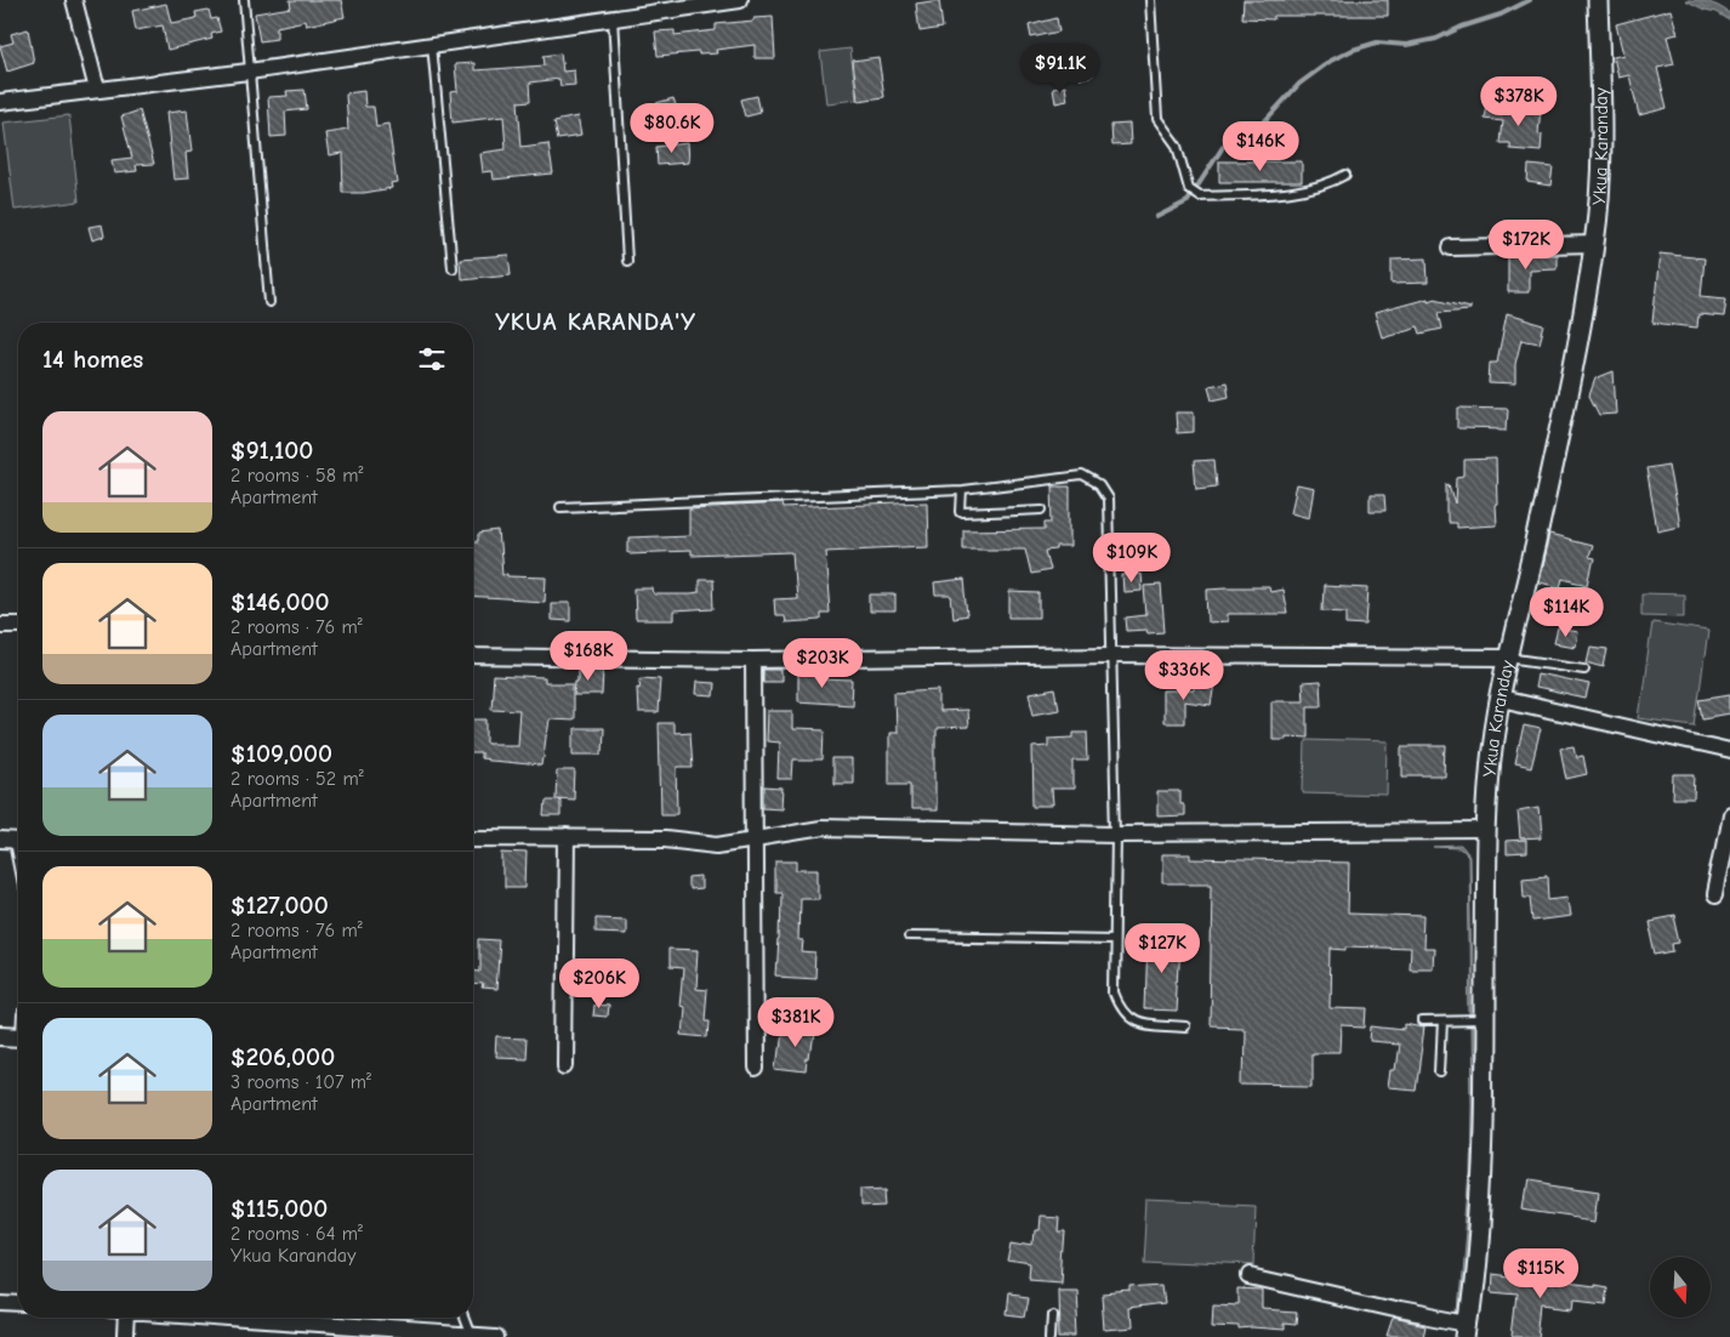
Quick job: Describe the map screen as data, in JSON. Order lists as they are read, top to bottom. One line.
{"streets":{"street":["Ykua Karanday"]},"districts":["YKUA KARANDA'Y"],"north":"bottom","page":{"price":["$91.1K","$378K","$80.6K","$146K","$172K","$109K","$114K","$168K","$203K","$336K","$127K","$206K","$381K","$115K"],"heading":"14 homes","list":[{"name":"$91,100","note":"2 rooms · 58 m² · Apartment"},{"name":"$146,000","note":"2 rooms · 76 m² · Apartment"},{"name":"$109,000","note":"2 rooms · 52 m² · Apartment"},{"name":"$127,000","note":"2 rooms · 76 m² · Apartment"},{"name":"$206,000","note":"3 rooms · 107 m² · Apartment"},{"name":"$115,000","note":"2 rooms · 64 m² · Ykua Karanday"}]}}
